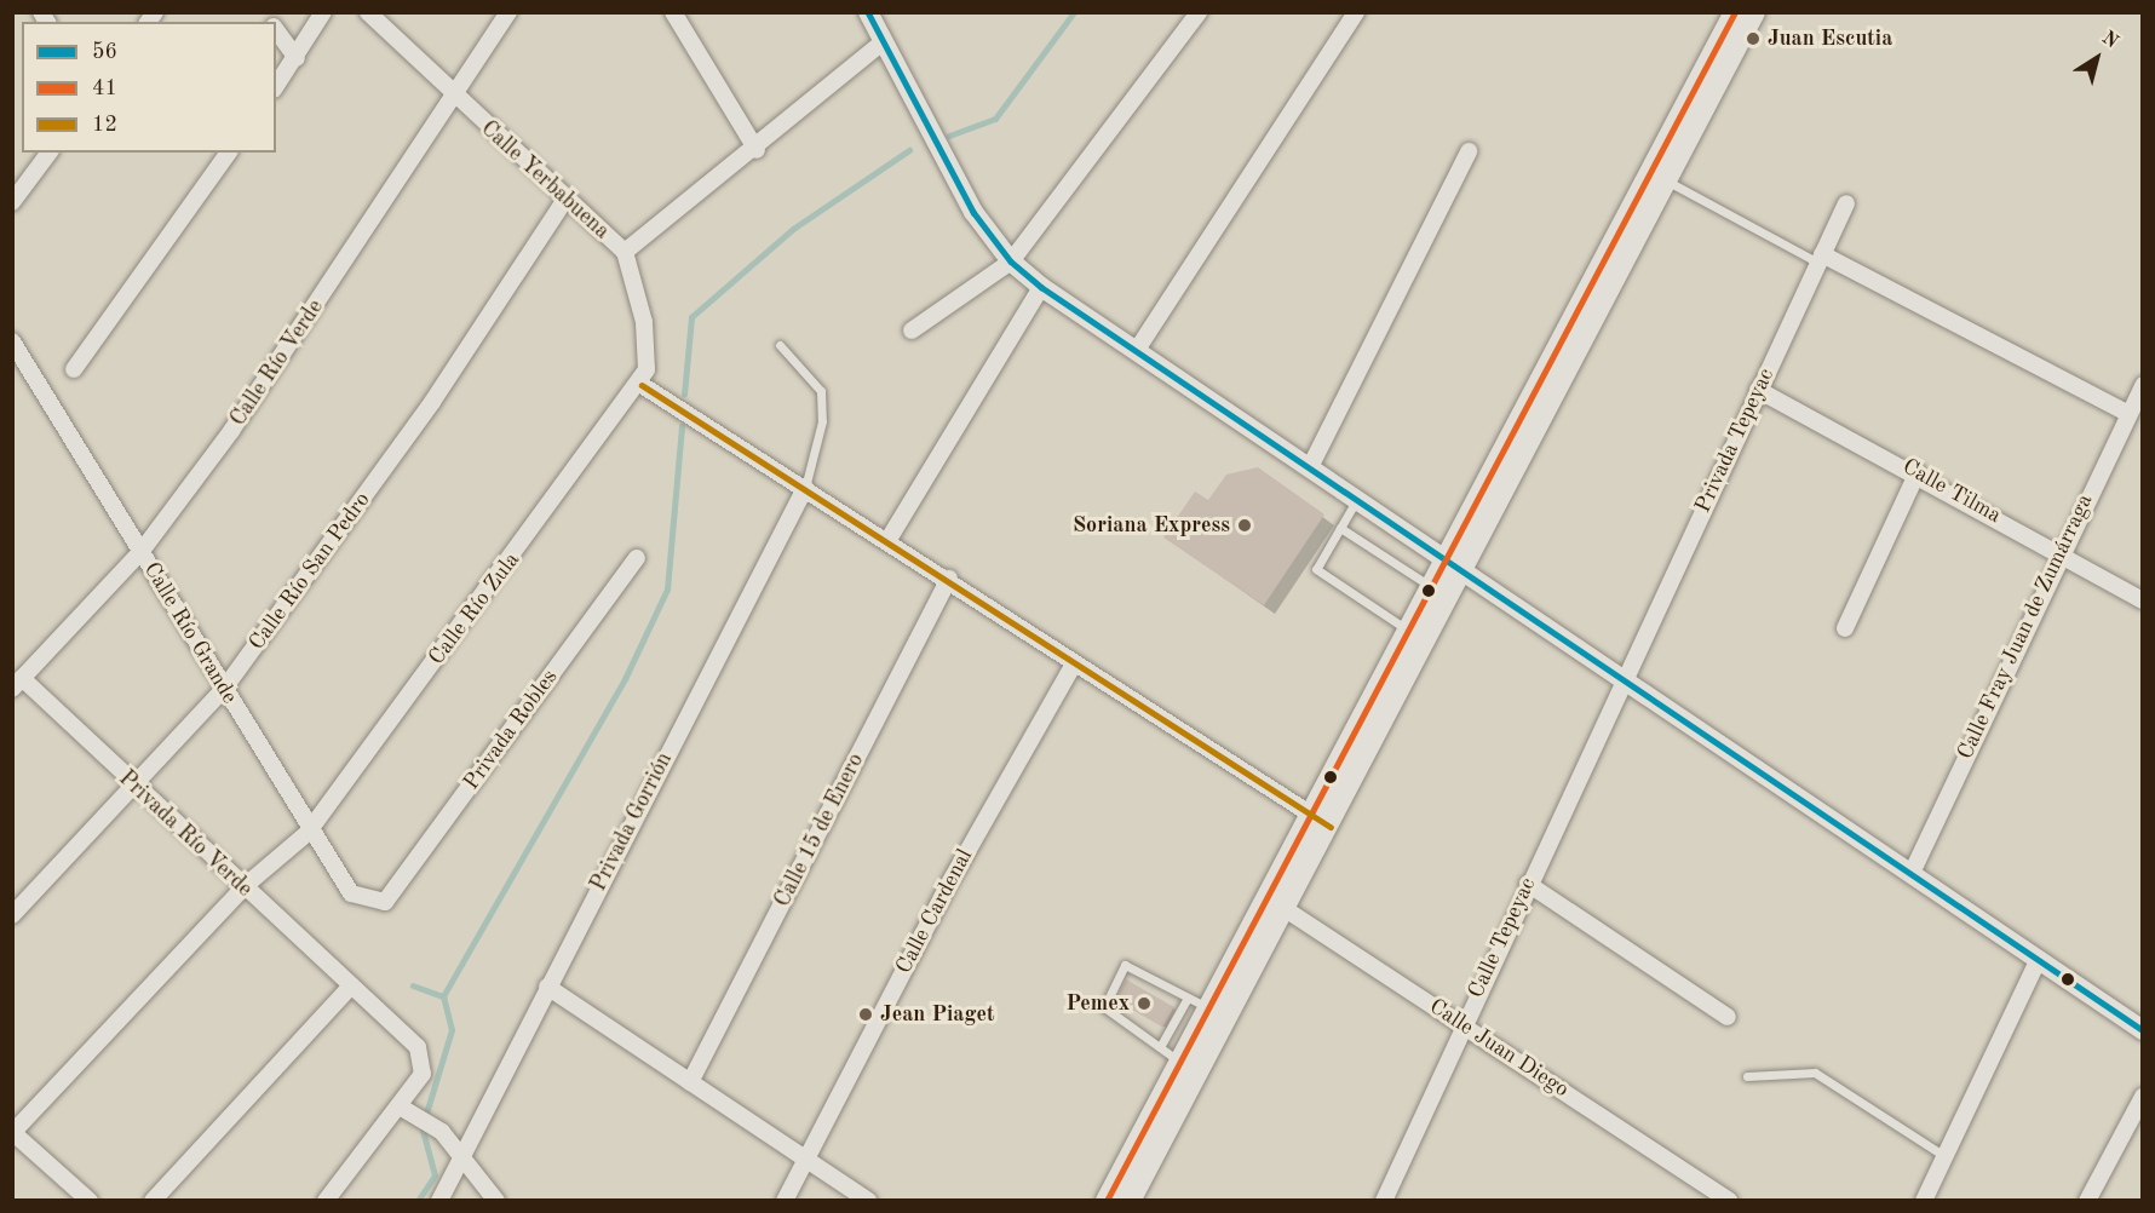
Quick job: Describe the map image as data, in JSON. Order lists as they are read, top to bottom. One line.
{"streets":{"street":["Calle Yerbabuena","Calle Río Verde","Privada Tepeyac","Calle Tilma","Calle Río San Pedro","Calle Río Zula","Calle Fray Juan de Zumárraga","Calle Río Grande","Privada Robles","Privada Gorrión","Calle 15 de Enero","Privada Río Verde","Calle Cardenal","Calle Tepeyac","Calle Juan Diego"]},"crossings":[["Calle Yerbabuena","Calle Río Verde"],["Calle Yerbabuena","Calle Río San Pedro"],["Calle Yerbabuena","Calle Río Zula"],["Calle Río Verde","Calle Río Grande"],["Calle Río Verde","Privada Río Verde"],["Privada Tepeyac","Calle Tilma"],["Privada Tepeyac","Calle Tepeyac"],["Calle Tilma","Calle Fray Juan de Zumárraga"],["Calle Río San Pedro","Calle Río Grande"],["Calle Río San Pedro","Privada Río Verde"],["Calle Río Zula","Calle Río Grande"],["Calle Río Zula","Privada Río Verde"],["Calle Río Grande","Privada Robles"],["Calle Tepeyac","Calle Juan Diego"]],"places":["Juan Escutia","Soriana Express","Pemex","Jean Piaget"],"lines":["transit line 56","transit line 41","transit line 12"],"legend":["56","41","12"],"north":"top right"}
